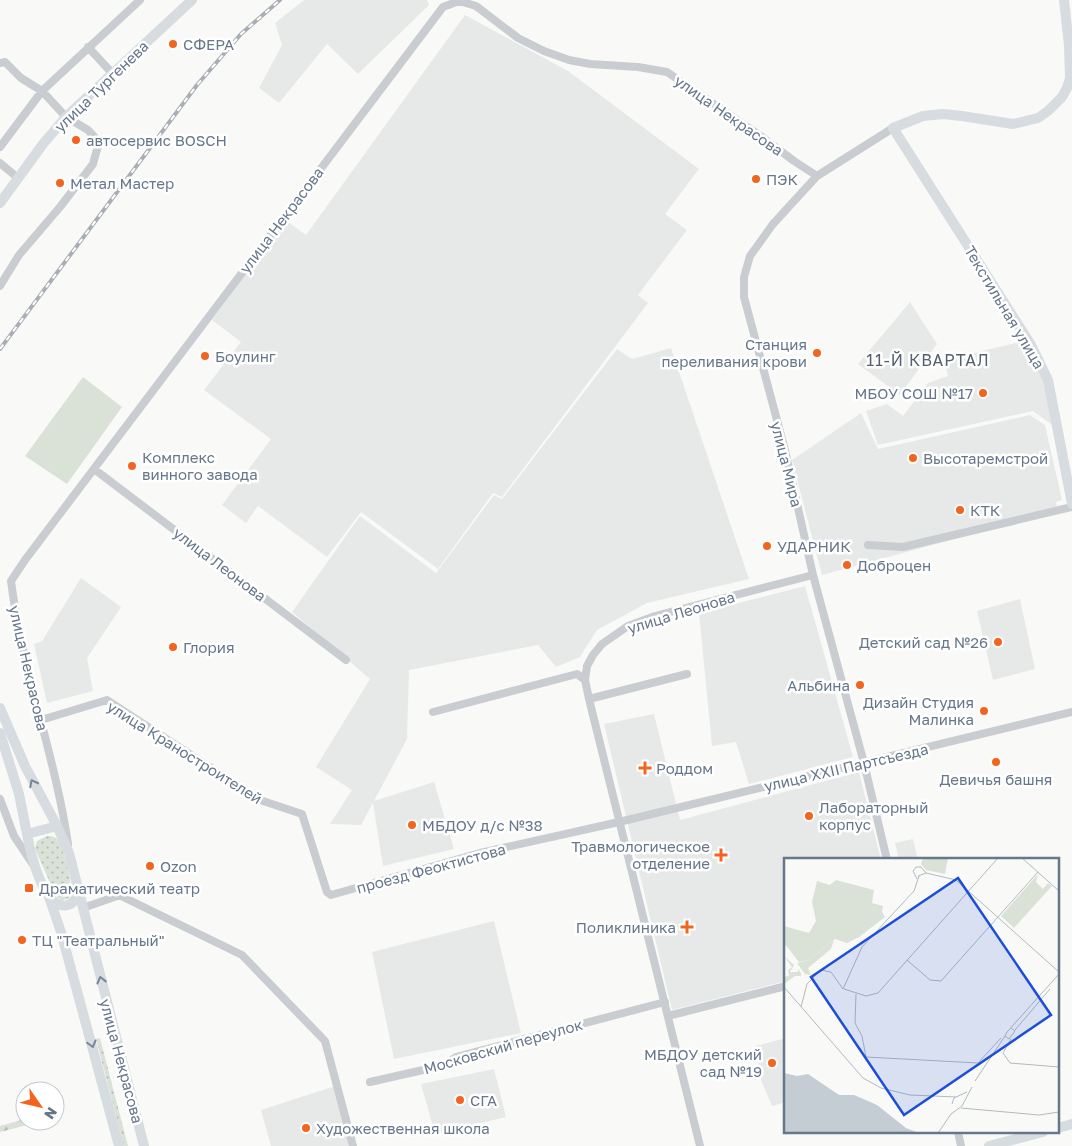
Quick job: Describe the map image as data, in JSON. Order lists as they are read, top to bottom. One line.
{"streets":{"main road":["улица Тургенева","улица Некрасова","Текстильная улица"],"street":["улица Мира","улица Леонова","улица Краностроителей","улица XXII Партсъезда","проезд Феоктистова","Московский переулок"]},"crossings":[["улица Некрасова","улица Мира"],["улица Некрасова","улица Леонова"],["улица Некрасова","улица Краностроителей"],["Текстильная улица","улица Мира"],["улица Мира","улица Леонова"],["улица Мира","улица XXII Партсъезда"],["улица Краностроителей","проезд Феоктистова"],["улица XXII Партсъезда","проезд Феоктистова"]],"districts":["11-Й КВАРТАЛ"],"places":{"other":["СФЕРА","автосервис BOSCH","ПЭК","Метал Мастер","Станция переливания крови","Боулинг","МБОУ СОШ №17","Высотаремстрой","Комплекс винного завода","КТК","УДАРНИК","Доброцен","Детский сад №26","Глория","Альбина","Дизайн Студия Малинка","Девичья башня","Лабораторный корпус","МБДОУ д/с №38","Ozon","ТЦ \"Театральный\"","МБДОУ детский сад №19","СГА","Художественная школа"],"health":["Роддом","Травмологическое отделение","Поликлиника"],"transit":["Драматический театр"]},"north":"bottom right"}
